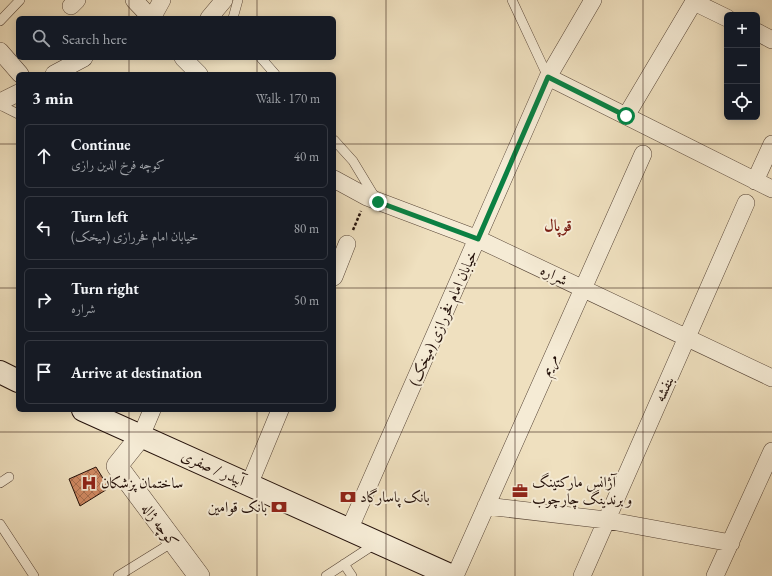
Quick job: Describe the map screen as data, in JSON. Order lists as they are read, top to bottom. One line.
{"streets":{"main road":["آبیدر / صفری"],"street":["شراره","خیابان امام فخررازی (میخک)","مریم","بنفشه","کوچه ژاله"]},"crossings":[["شراره","خیابان امام فخررازی (میخک)"],["شراره","مریم"],["شراره","بنفشه"],["خیابان امام فخررازی (میخک)","آبیدر / صفری"],["آبیدر / صفری","کوچه ژاله"]],"districts":["قوپال"],"places":{"hospital":["ساختمان پزشکان"],"office":["آژانس مارکتینگ و برندینگ چارچوب"],"bank":["بانک پاسارگاد","بانک قوامین"]},"page":{"map_buttons":["+","−"],"search":"Search here","heading":["3 min","Walk · 170 m"],"list":[["Continue","کوچه فرخ الدین رازی","40 m"],["Turn left","خیابان امام فخررازی (میخک)","80 m"],["Turn right","شراره","50 m"],"Arrive at destination"]}}
